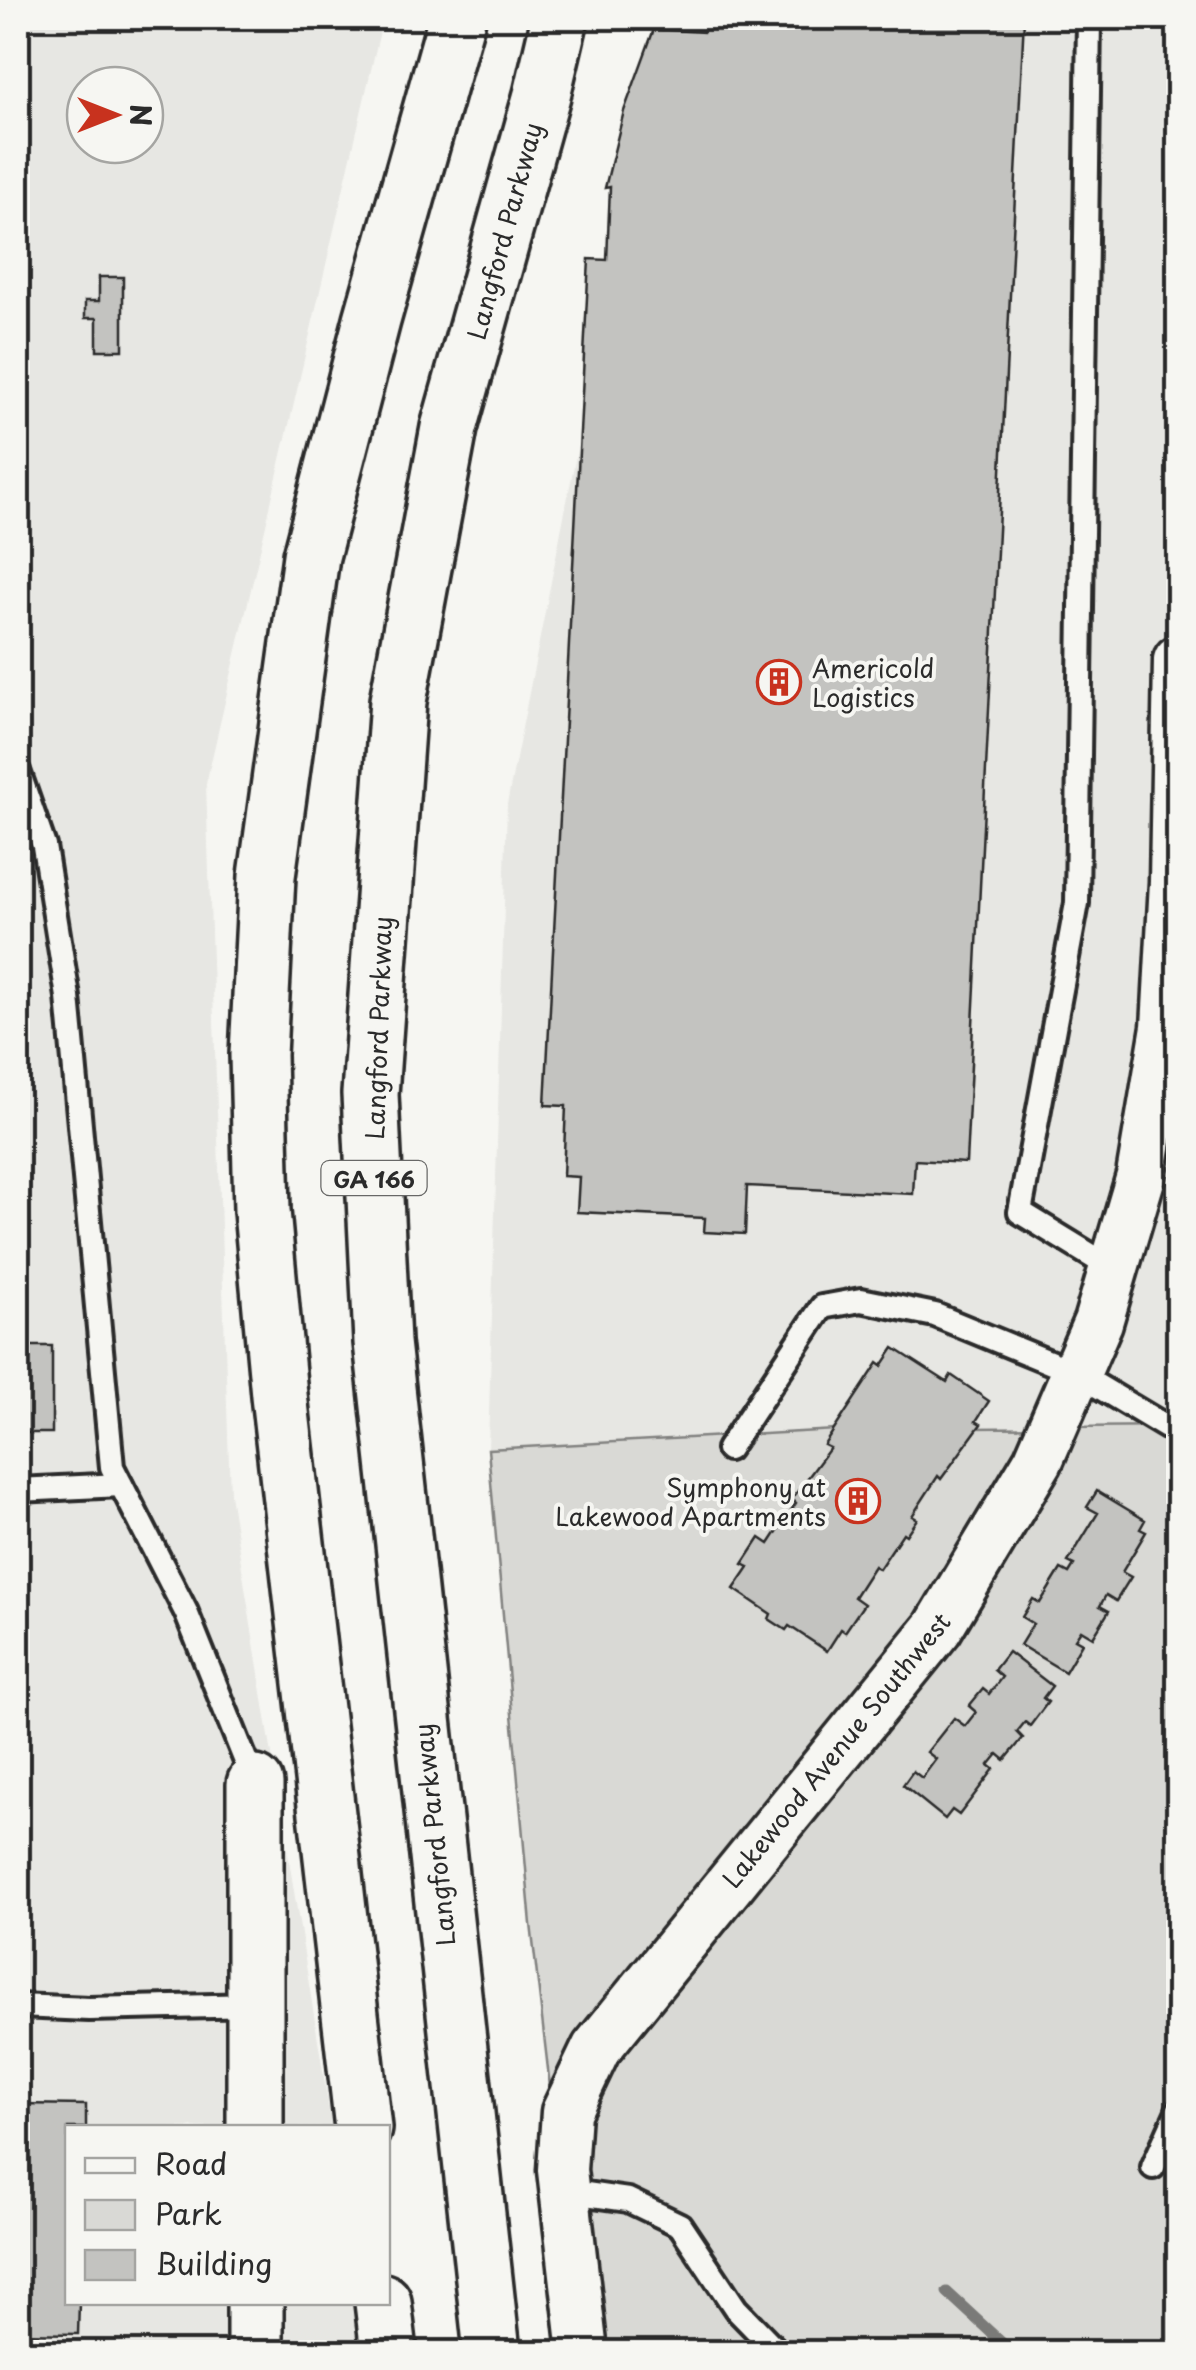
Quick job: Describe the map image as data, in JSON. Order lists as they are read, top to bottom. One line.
{"streets":{"main road":["Langford Parkway","GA 166"],"street":["Lakewood Avenue Southwest"]},"places":{"building":["Americold Logistics","Symphony at Lakewood Apartments"]},"legend":["Road","Park","Building"],"north":"right"}
